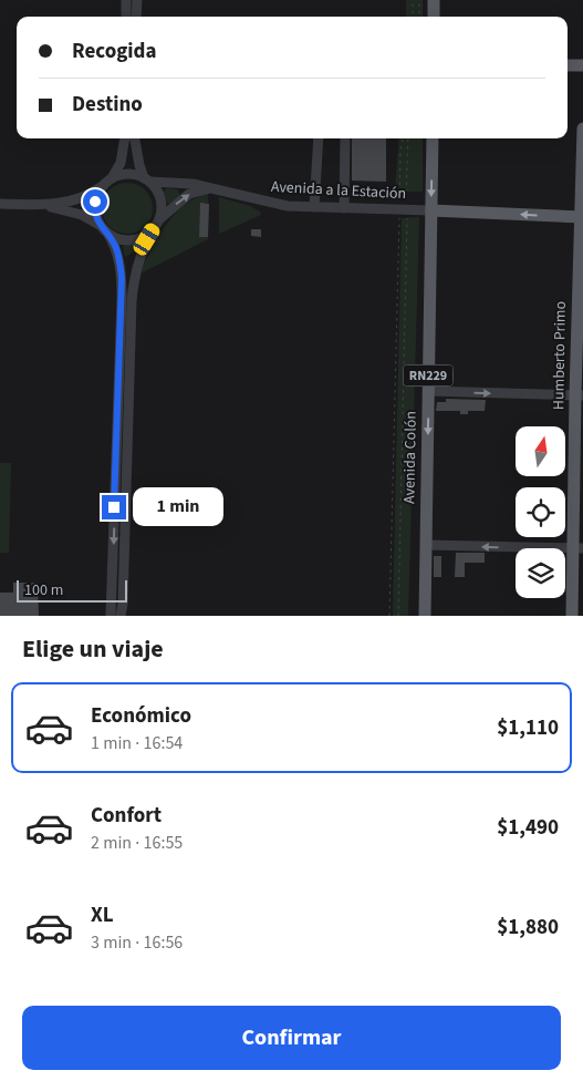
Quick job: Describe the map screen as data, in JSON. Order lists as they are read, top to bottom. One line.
{"streets":{"main road":["Humberto Primo","RN229","Avenida Colón"],"street":["Avenida a la Estación"]},"crossings":[["Avenida a la Estación","Avenida Colón"]],"one_way":["Avenida Colón"],"scale_bar":"100 m","north":"top","page":{"banner":["Recogida","Destino"],"bubble":"1 min","scale":"100 m","heading":"Elige un viaje","list":[{"name":"Económico","note":"1 min · 16:54","value":"$1,110"},{"name":"Confort","note":"2 min · 16:55","value":"$1,490"},{"name":"XL","note":"3 min · 16:56","value":"$1,880"}],"buttons":"Confirmar"}}
